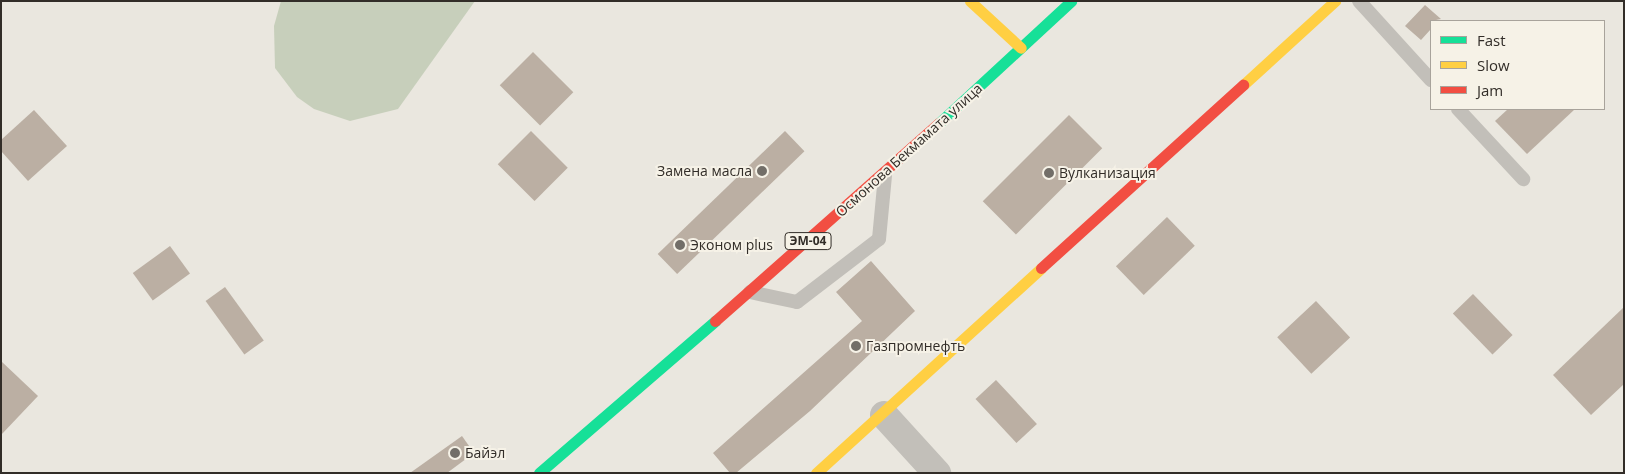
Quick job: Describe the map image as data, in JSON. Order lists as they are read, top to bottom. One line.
{"streets":{"main road":["Осмонова Бекмамата улица","ЭМ-04"]},"places":["Замена масла","Вулканизация","Эконом plus","Газпромнефть","Байэл"],"legend":["Fast","Slow","Jam"]}
